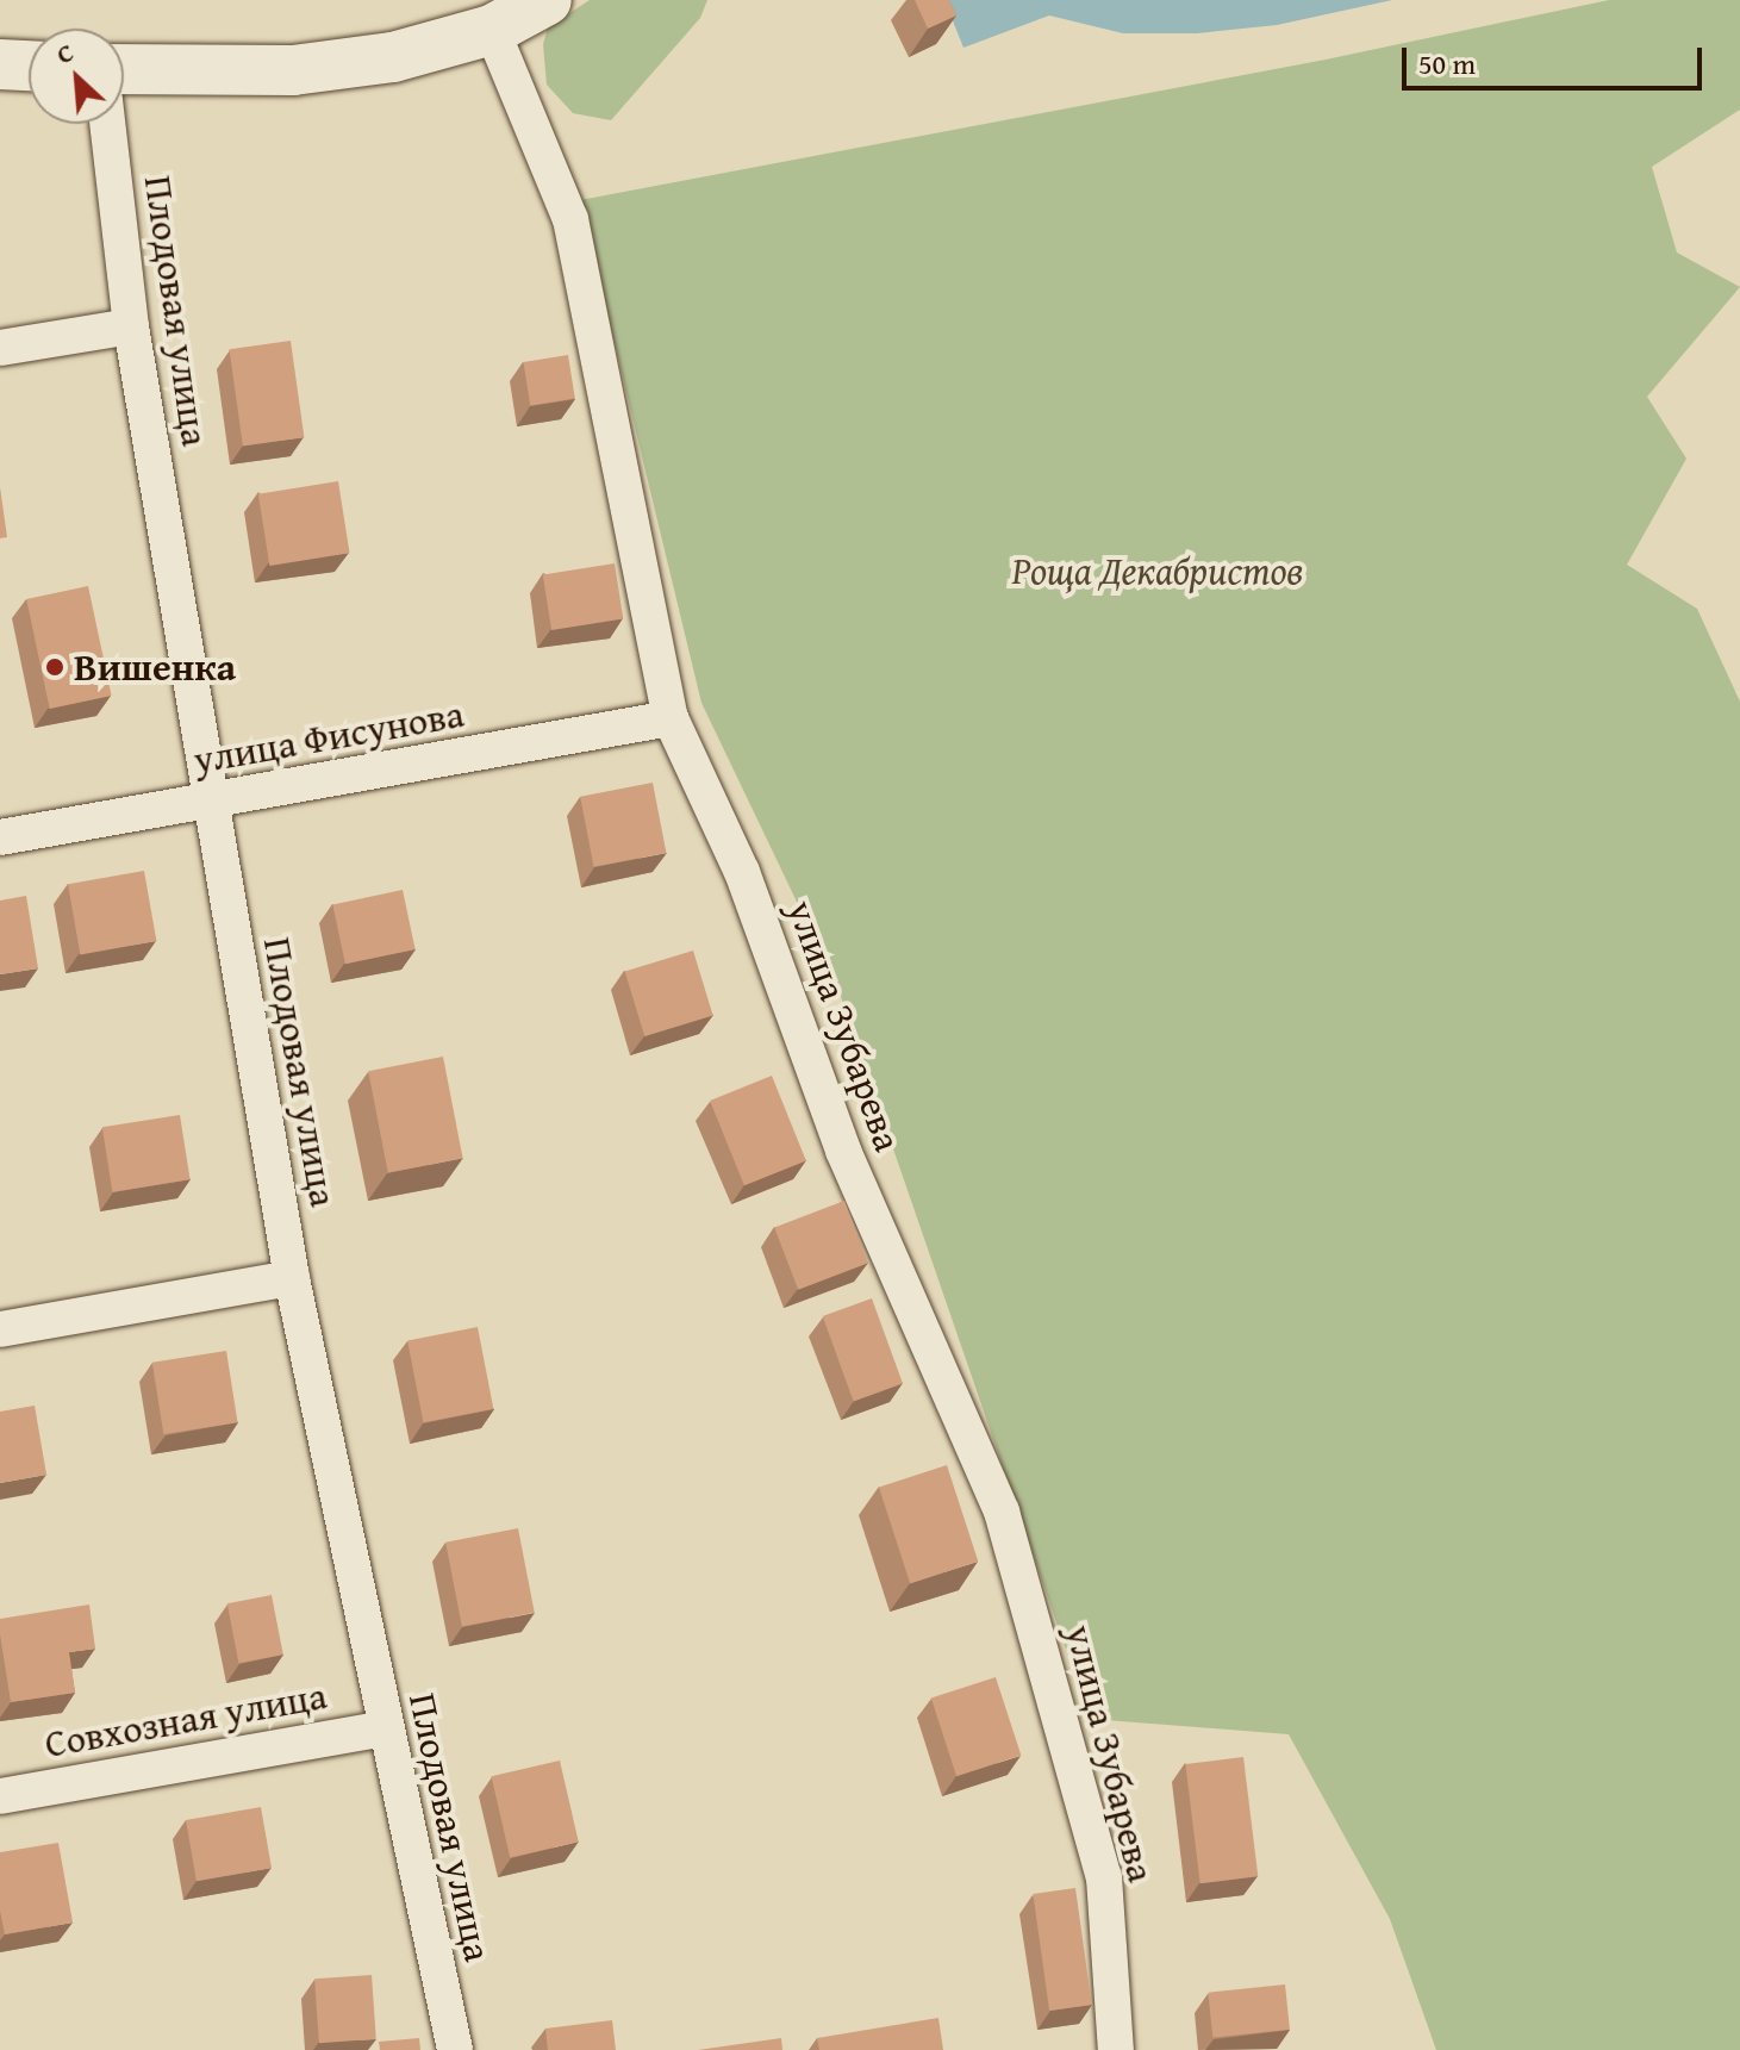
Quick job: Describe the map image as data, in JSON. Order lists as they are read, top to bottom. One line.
{"streets":{"street":["Плодовая улица","улица Фисунова","улица Зубарева","Совхозная улица"]},"crossings":[["Плодовая улица","улица Фисунова"],["Плодовая улица","Совхозная улица"],["улица Фисунова","улица Зубарева"]],"parks":["Роща Декабристов"],"places":["Вишенка"],"scale_bar":"50 m","north":"top left"}
